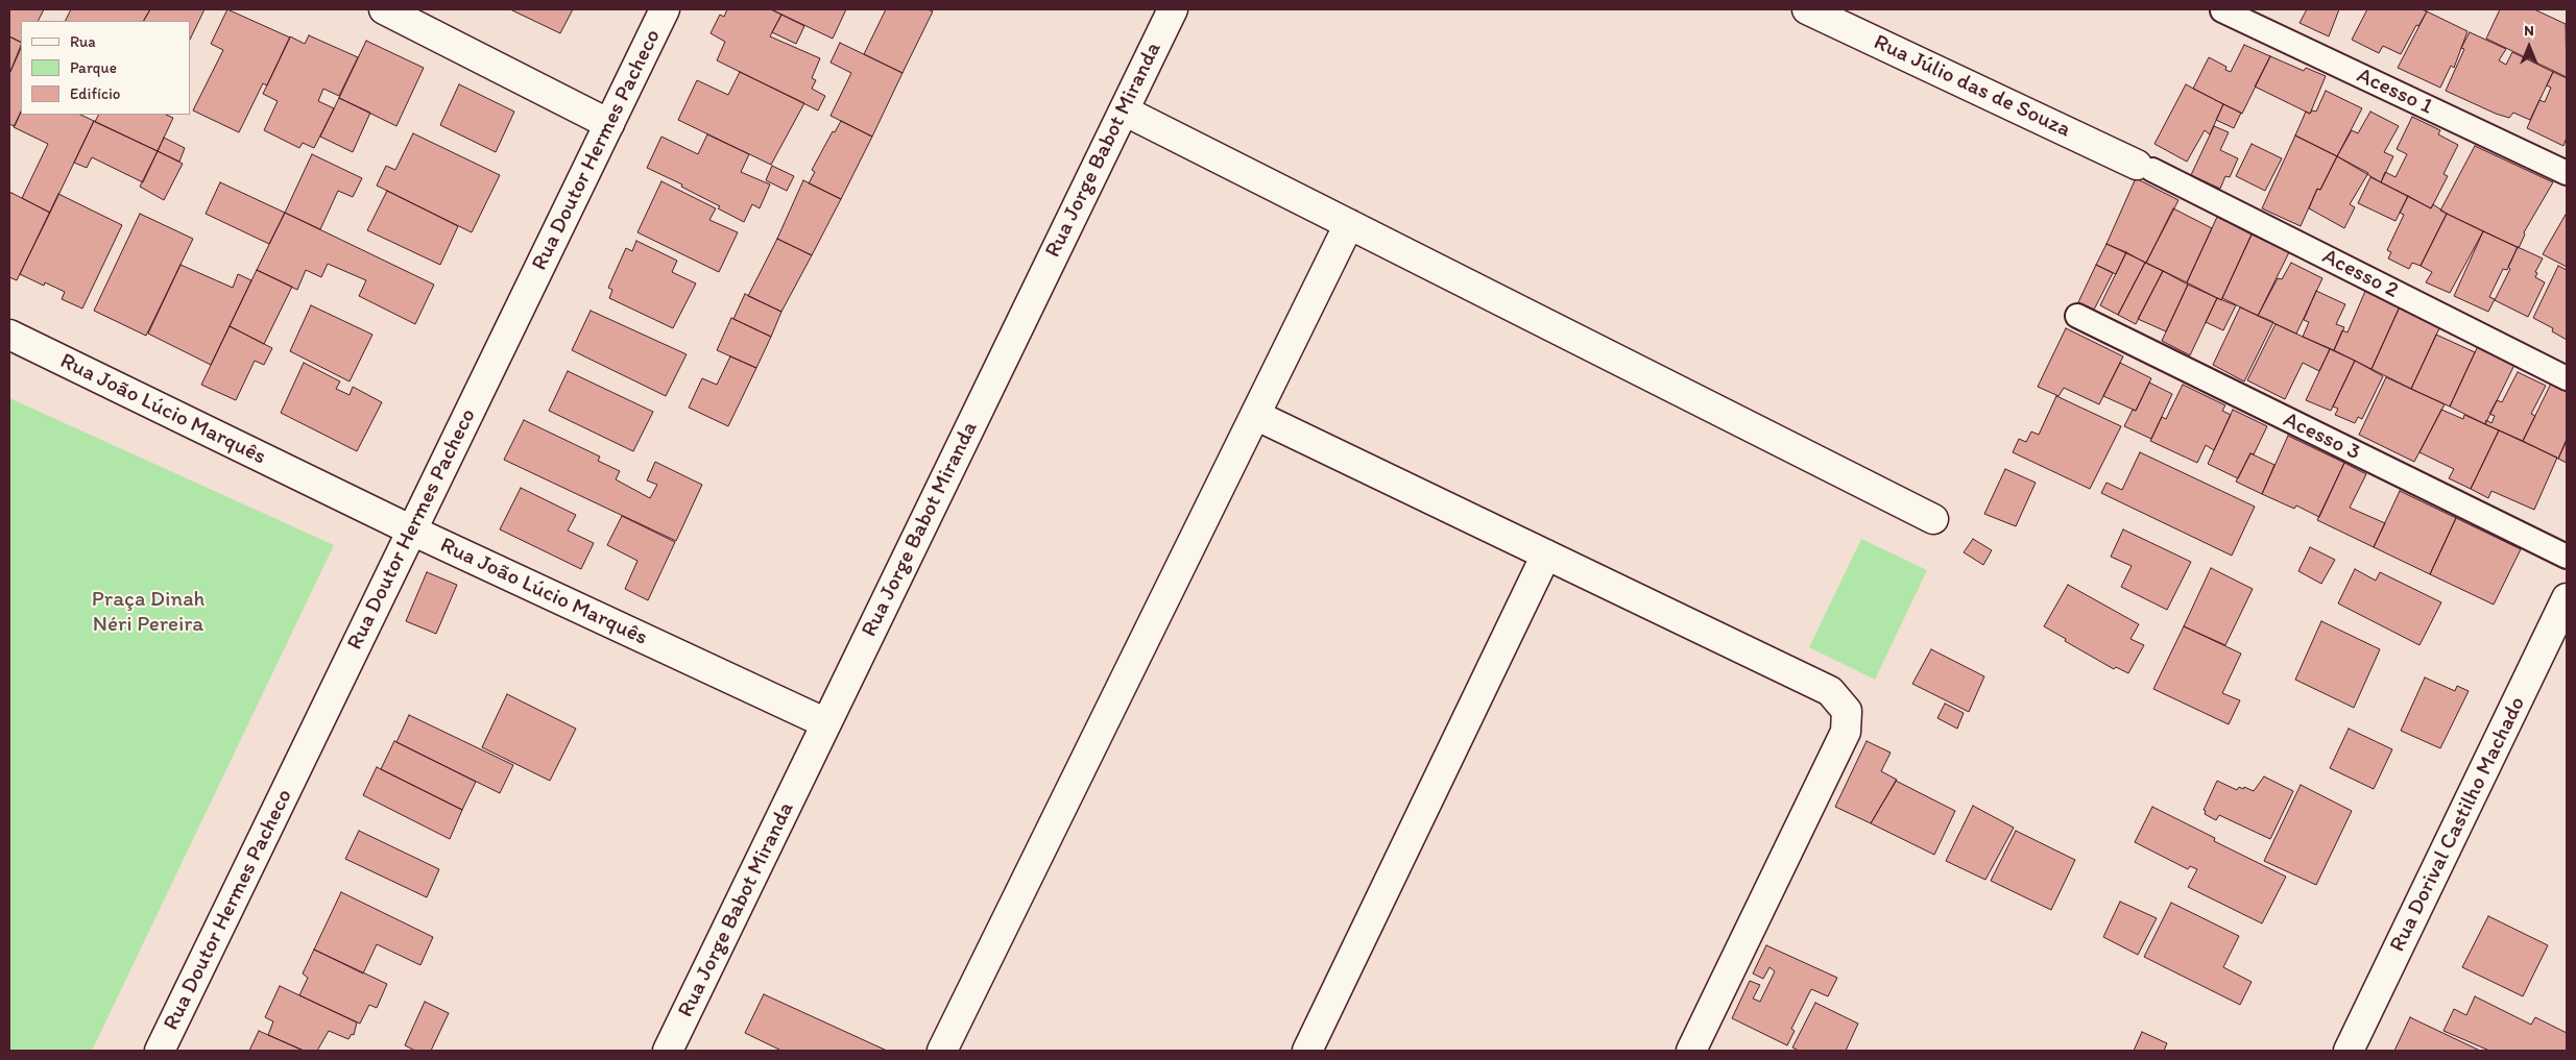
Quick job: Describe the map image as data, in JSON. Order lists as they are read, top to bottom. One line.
{"streets":{"street":["Rua Júlio das de Souza","Rua Doutor Hermes Pacheco","Rua Jorge Babot Miranda","Rua João Lúcio Marquês","Rua Dorival Castilho Machado"],"lane":["Acesso 1","Acesso 2","Acesso 3"]},"crossings":[["Rua Júlio das de Souza","Acesso 2"],["Rua Doutor Hermes Pacheco","Rua João Lúcio Marquês"],["Rua Jorge Babot Miranda","Rua João Lúcio Marquês"]],"parks":["Praça Dinah Néri Pereira"],"legend":["Rua","Parque","Edifício"],"north":"top"}
